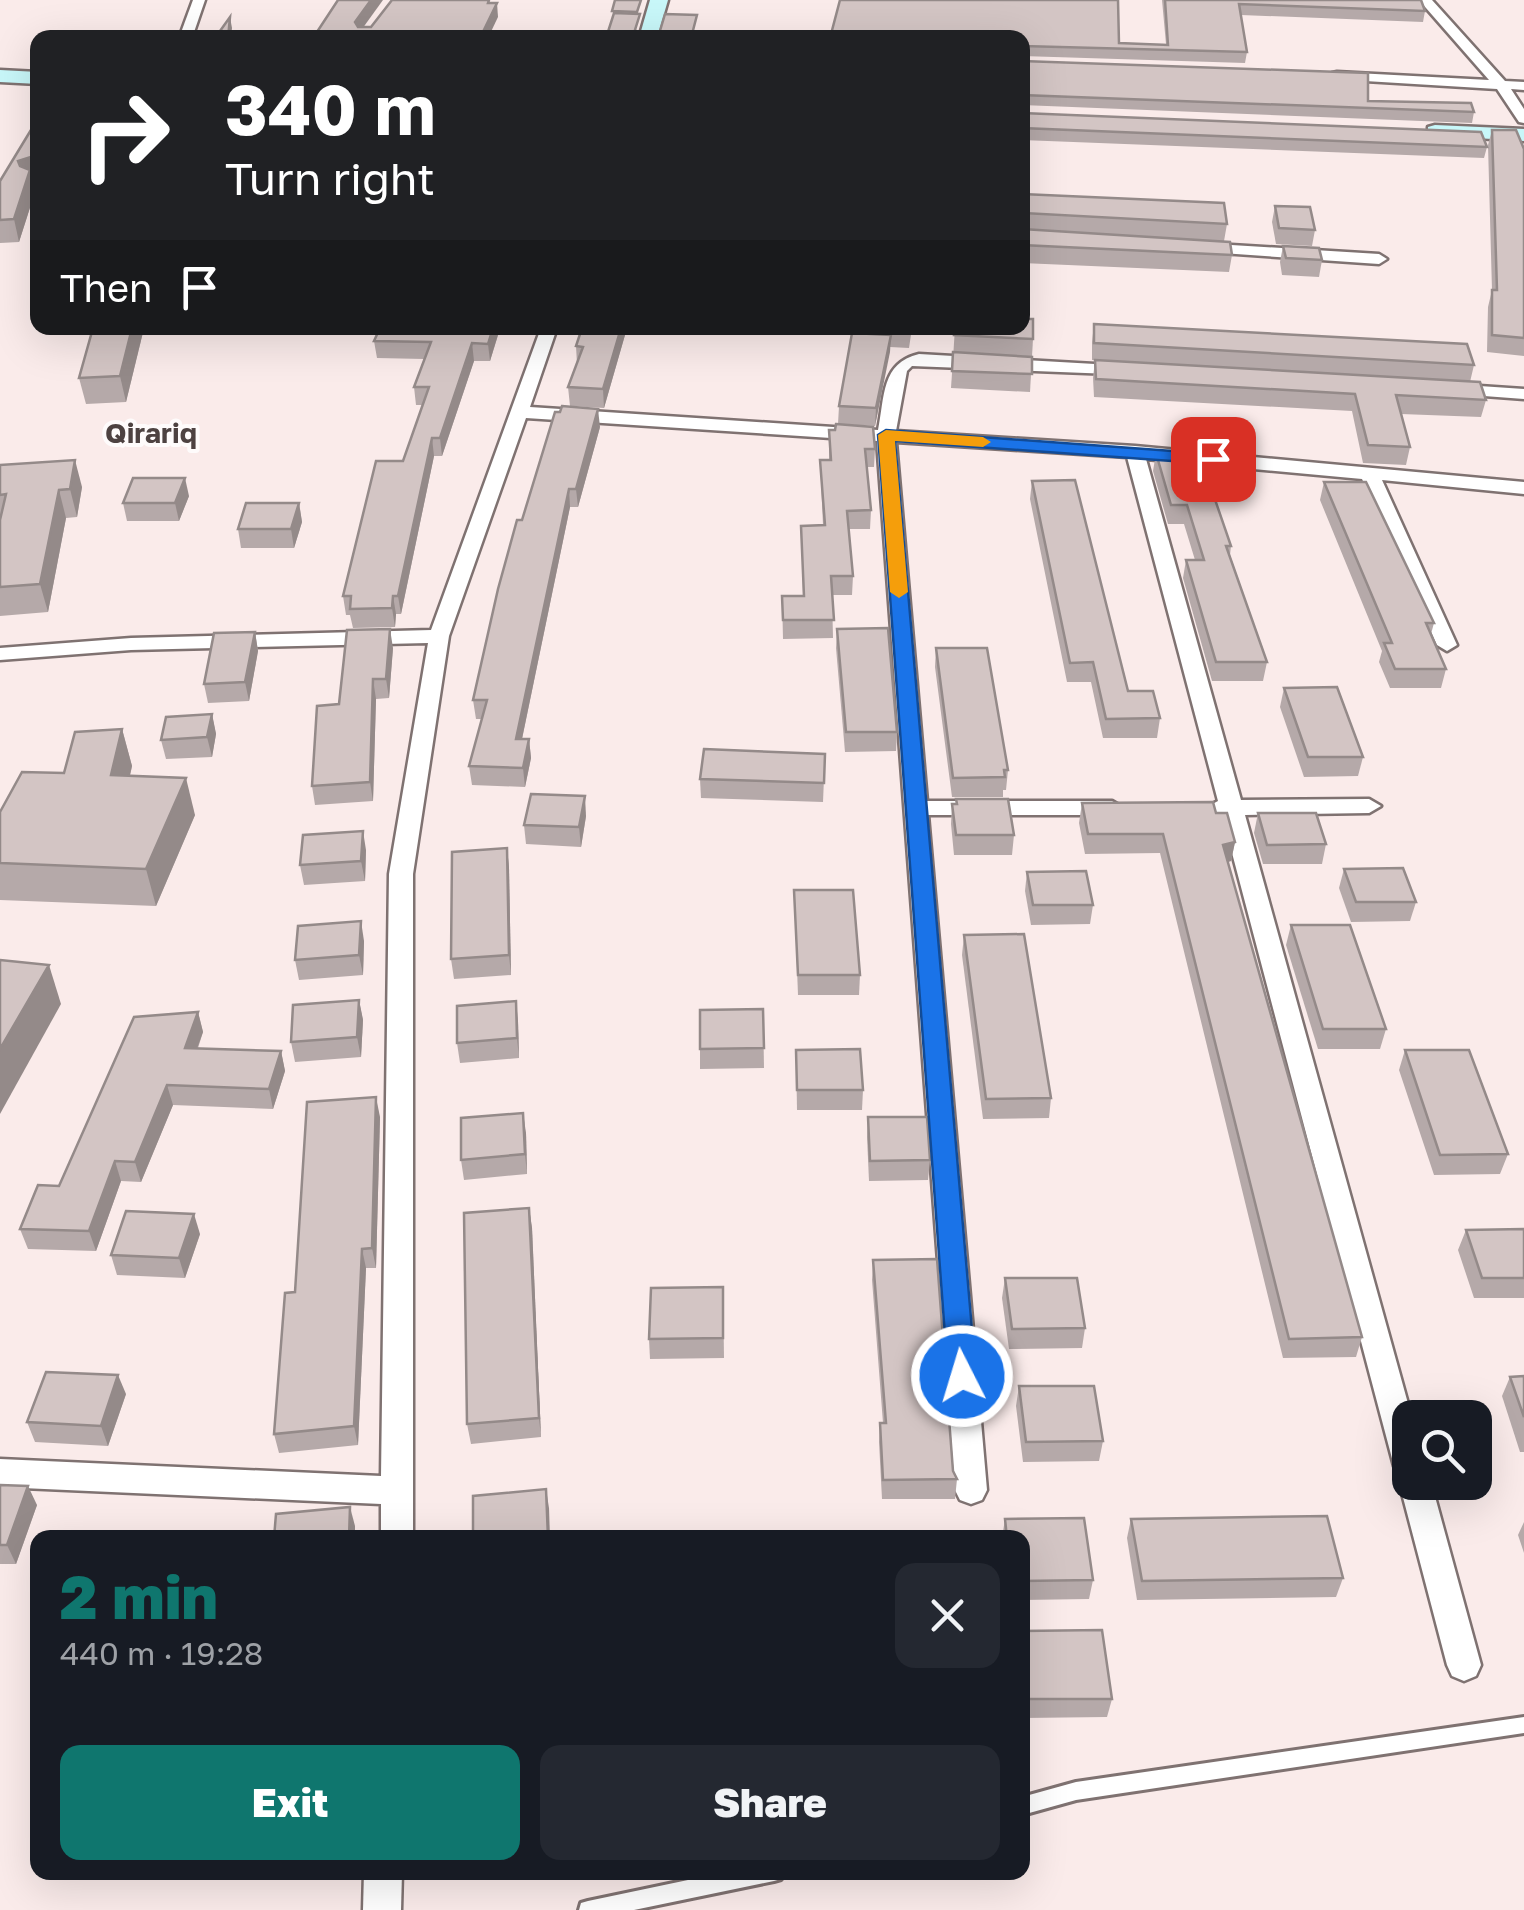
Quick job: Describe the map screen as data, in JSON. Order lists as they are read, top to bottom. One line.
{"districts":["Qirariq"],"page":{"turn":["340 m","Turn right"],"then":"Then","heading":["2 min","440 m · 19:28"],"buttons":["Exit","Share"]}}
